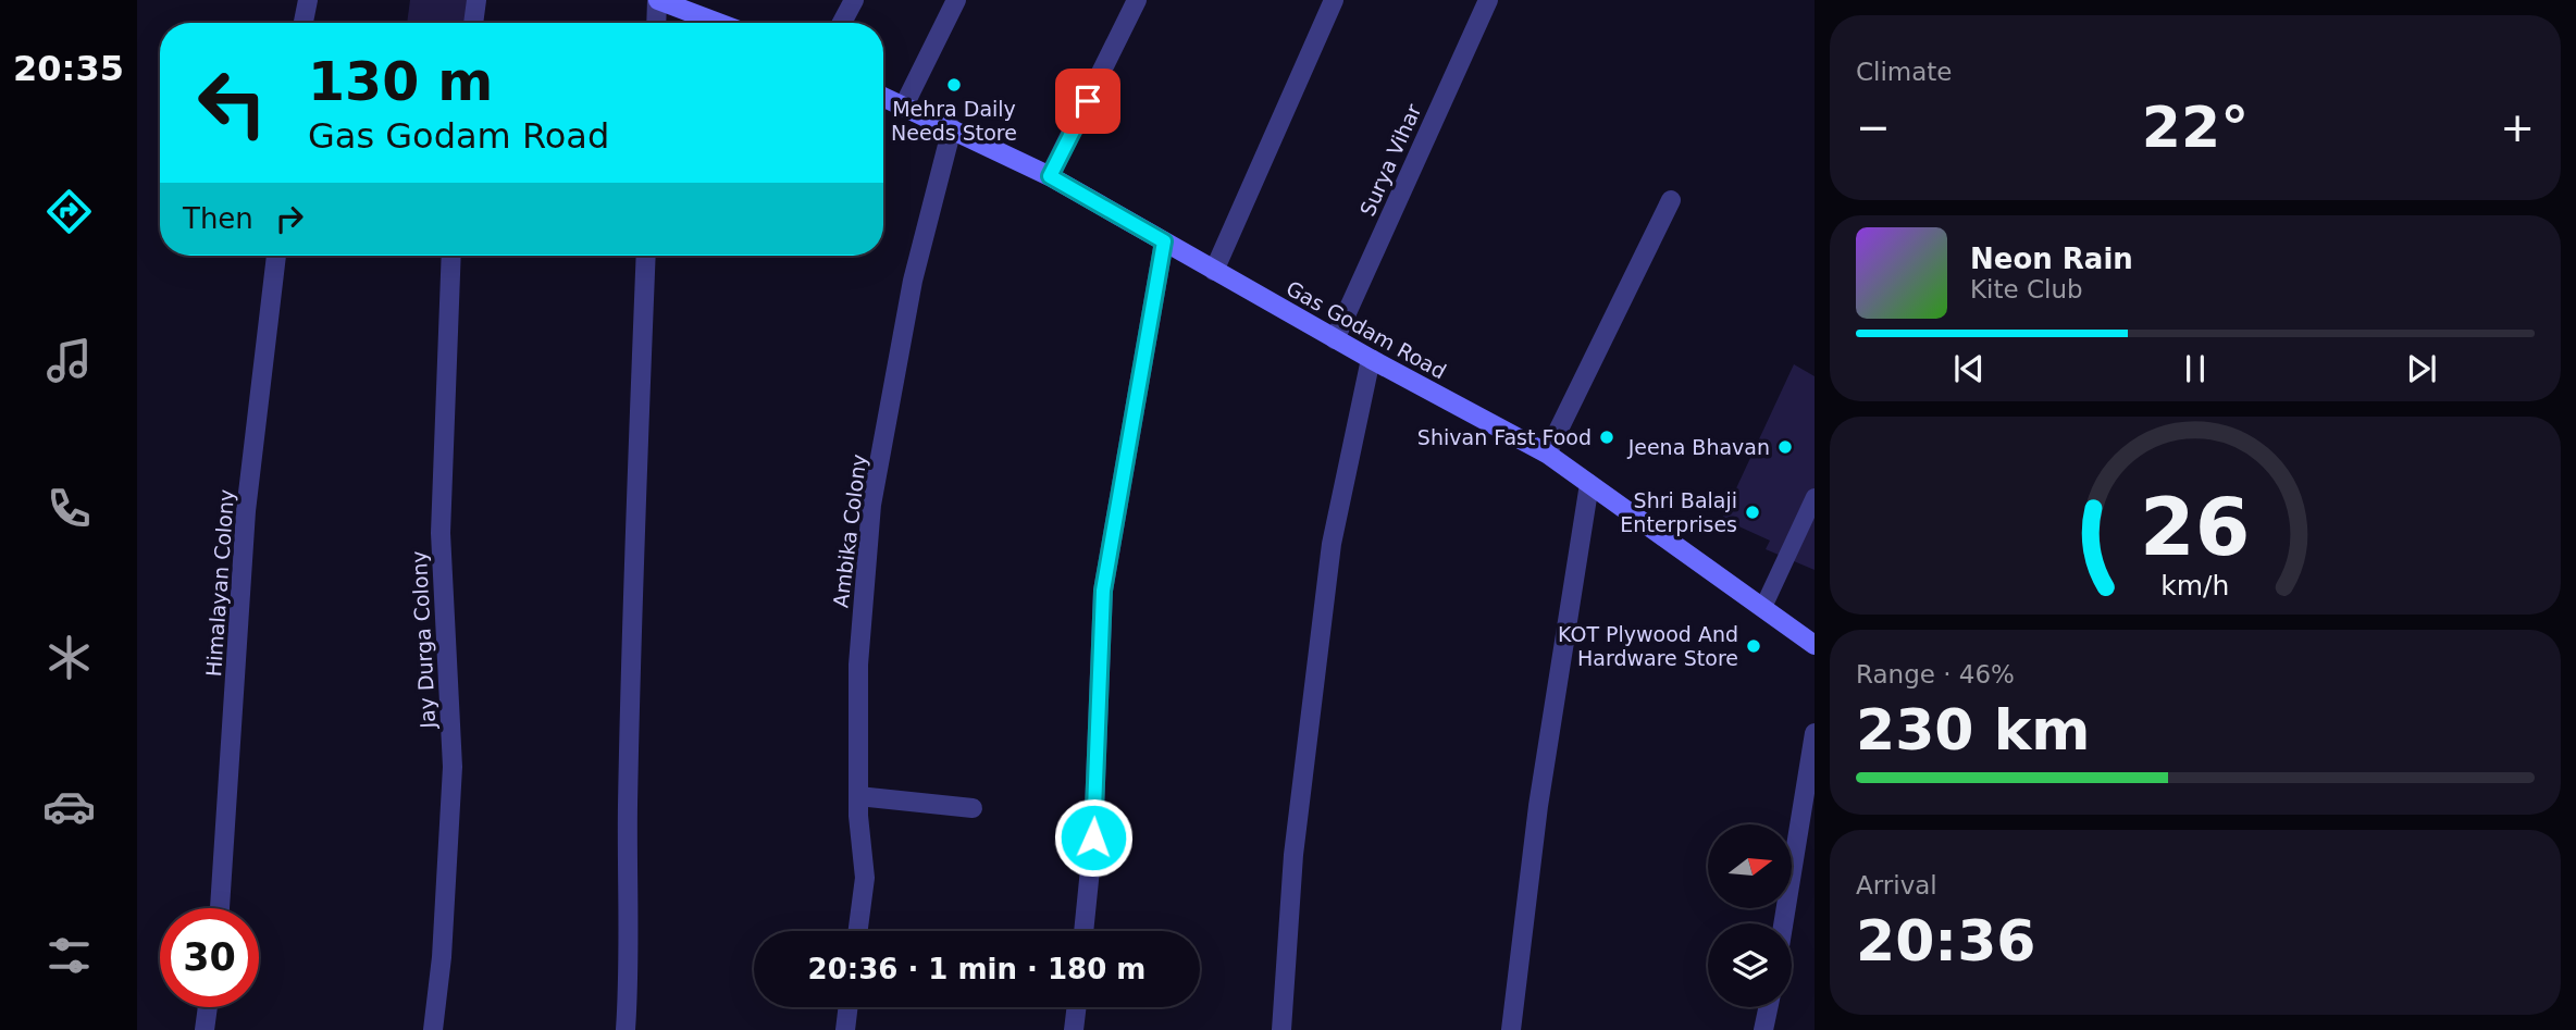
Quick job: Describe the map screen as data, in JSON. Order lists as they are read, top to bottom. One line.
{"streets":{"main road":["Gas Godam Road"],"street":["Surya Vihar","Ambika Colony","Himalayan Colony","Jay Durga Colony"]},"crossings":[["Surya Vihar","Gas Godam Road"],["Gas Godam Road","Ambika Colony"]],"places":["Mehra Daily Needs Store","Shivan Fast Food","Jeena Bhavan","Shri Balaji Enterprises","KOT Plywood And Hardware Store"],"north":"right","page":{"tabs":"20:35","tile":["Climate",["Range · 46%","230 km"],["Arrival","20:36"]],"turn":["130 m","Gas Godam Road"],"heat":["−","22°","+"],"then":"Then","song":["Neon Rain","Kite Club"],"limit":"30","trip":"20:36 · 1 min · 180 m","gauge":["26","km/h"]}}
